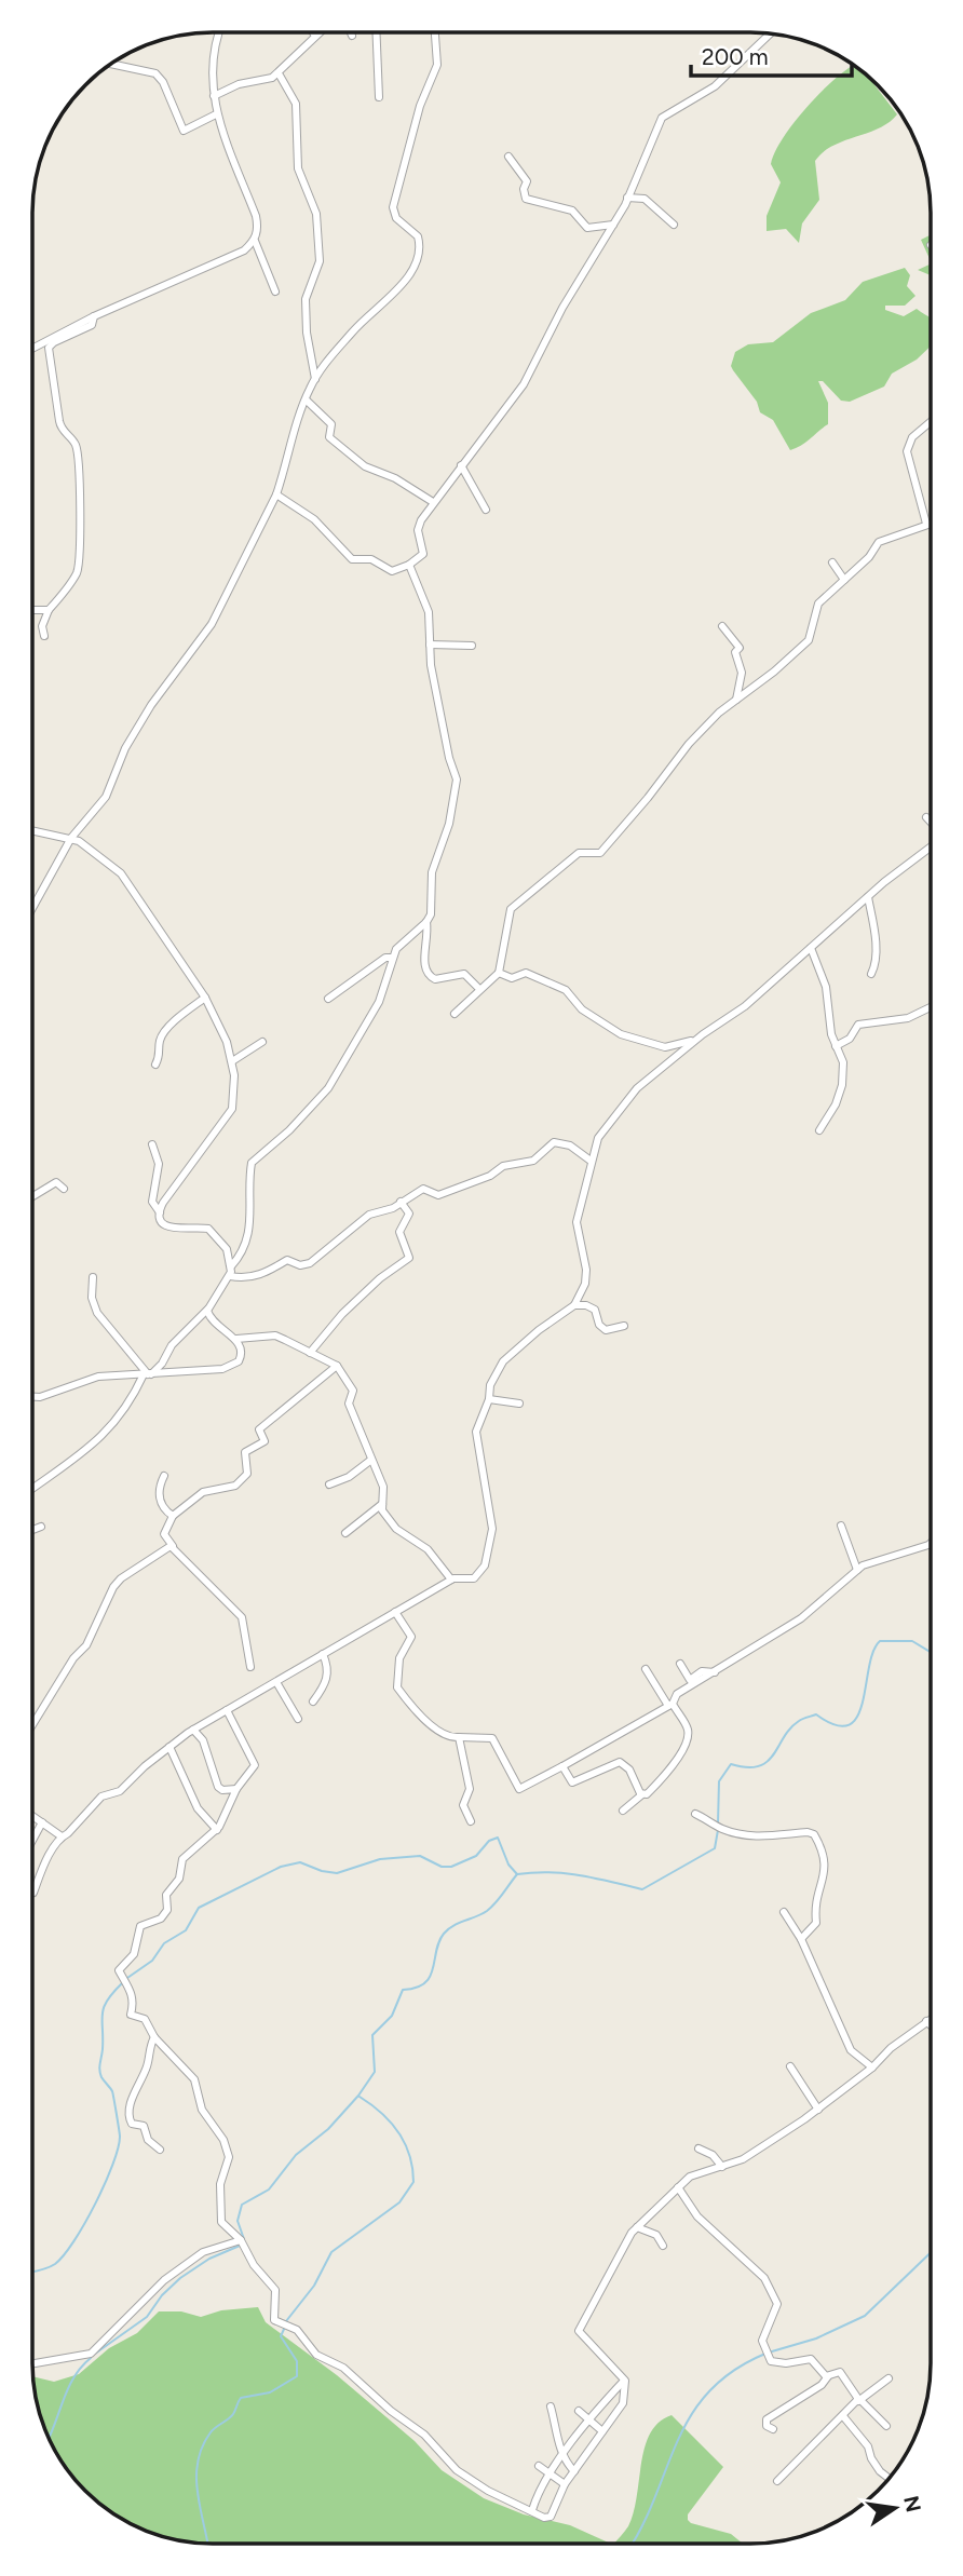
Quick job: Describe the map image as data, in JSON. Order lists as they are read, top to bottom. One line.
{"scale_bar":"200 m","north":"right"}
